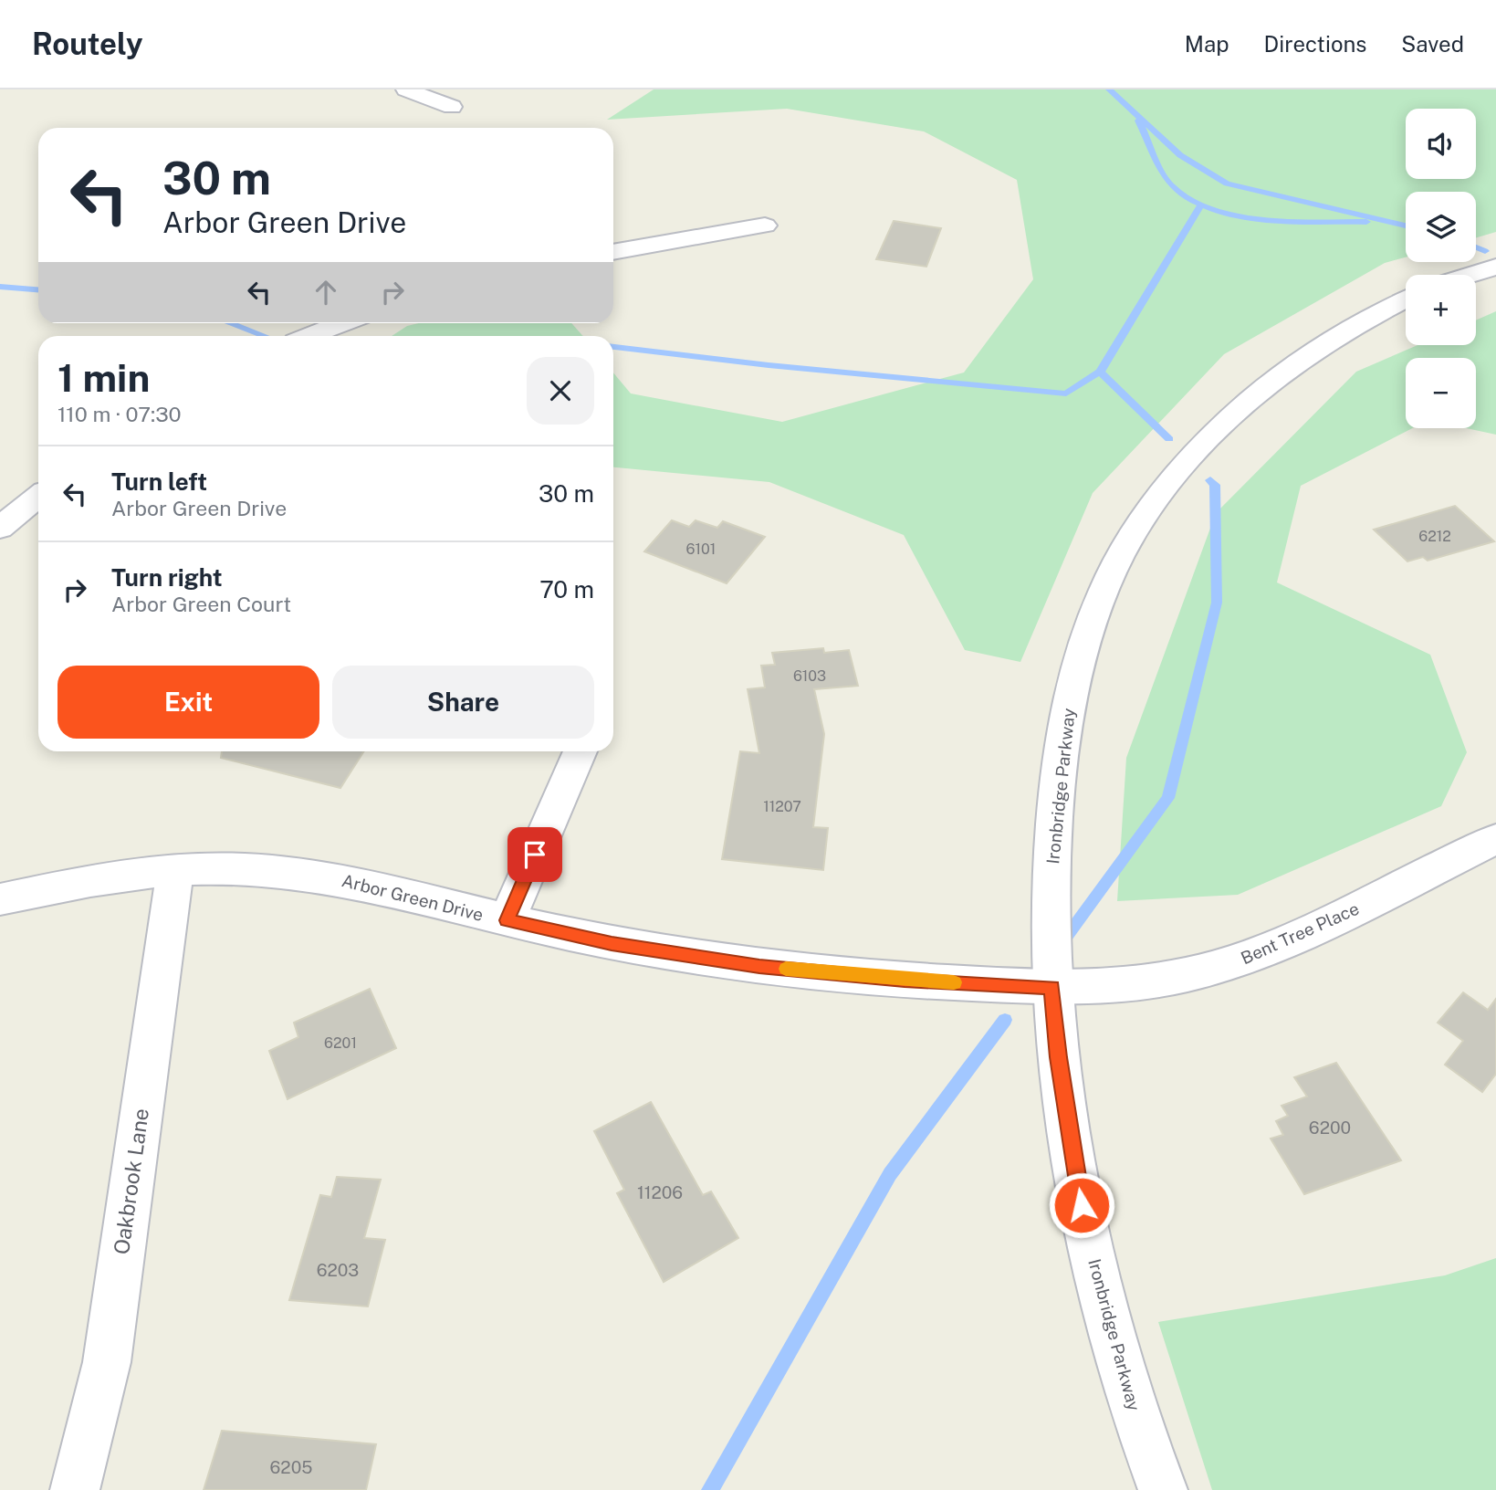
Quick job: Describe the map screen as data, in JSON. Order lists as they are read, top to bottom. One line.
{"streets":{"street":["Ironbridge Parkway","Arbor Green Drive","Bent Tree Place","Oakbrook Lane"]},"crossings":[["Ironbridge Parkway","Arbor Green Drive"],["Ironbridge Parkway","Bent Tree Place"],["Arbor Green Drive","Bent Tree Place"],["Arbor Green Drive","Oakbrook Lane"]],"house_numbers":["6212","6101","6103","11207","6201","6200","11206","6203","6205"],"page":{"header":"Routely","nav":["Map","Directions","Saved"],"map_buttons":["+","−"],"turn":["30 m","Arbor Green Drive"],"heading":["1 min","110 m · 07:30"],"list":[{"name":"Turn left","note":"Arbor Green Drive","value":"30 m"},{"name":"Turn right","note":"Arbor Green Court","value":"70 m"}],"buttons":["Exit","Share"]}}
